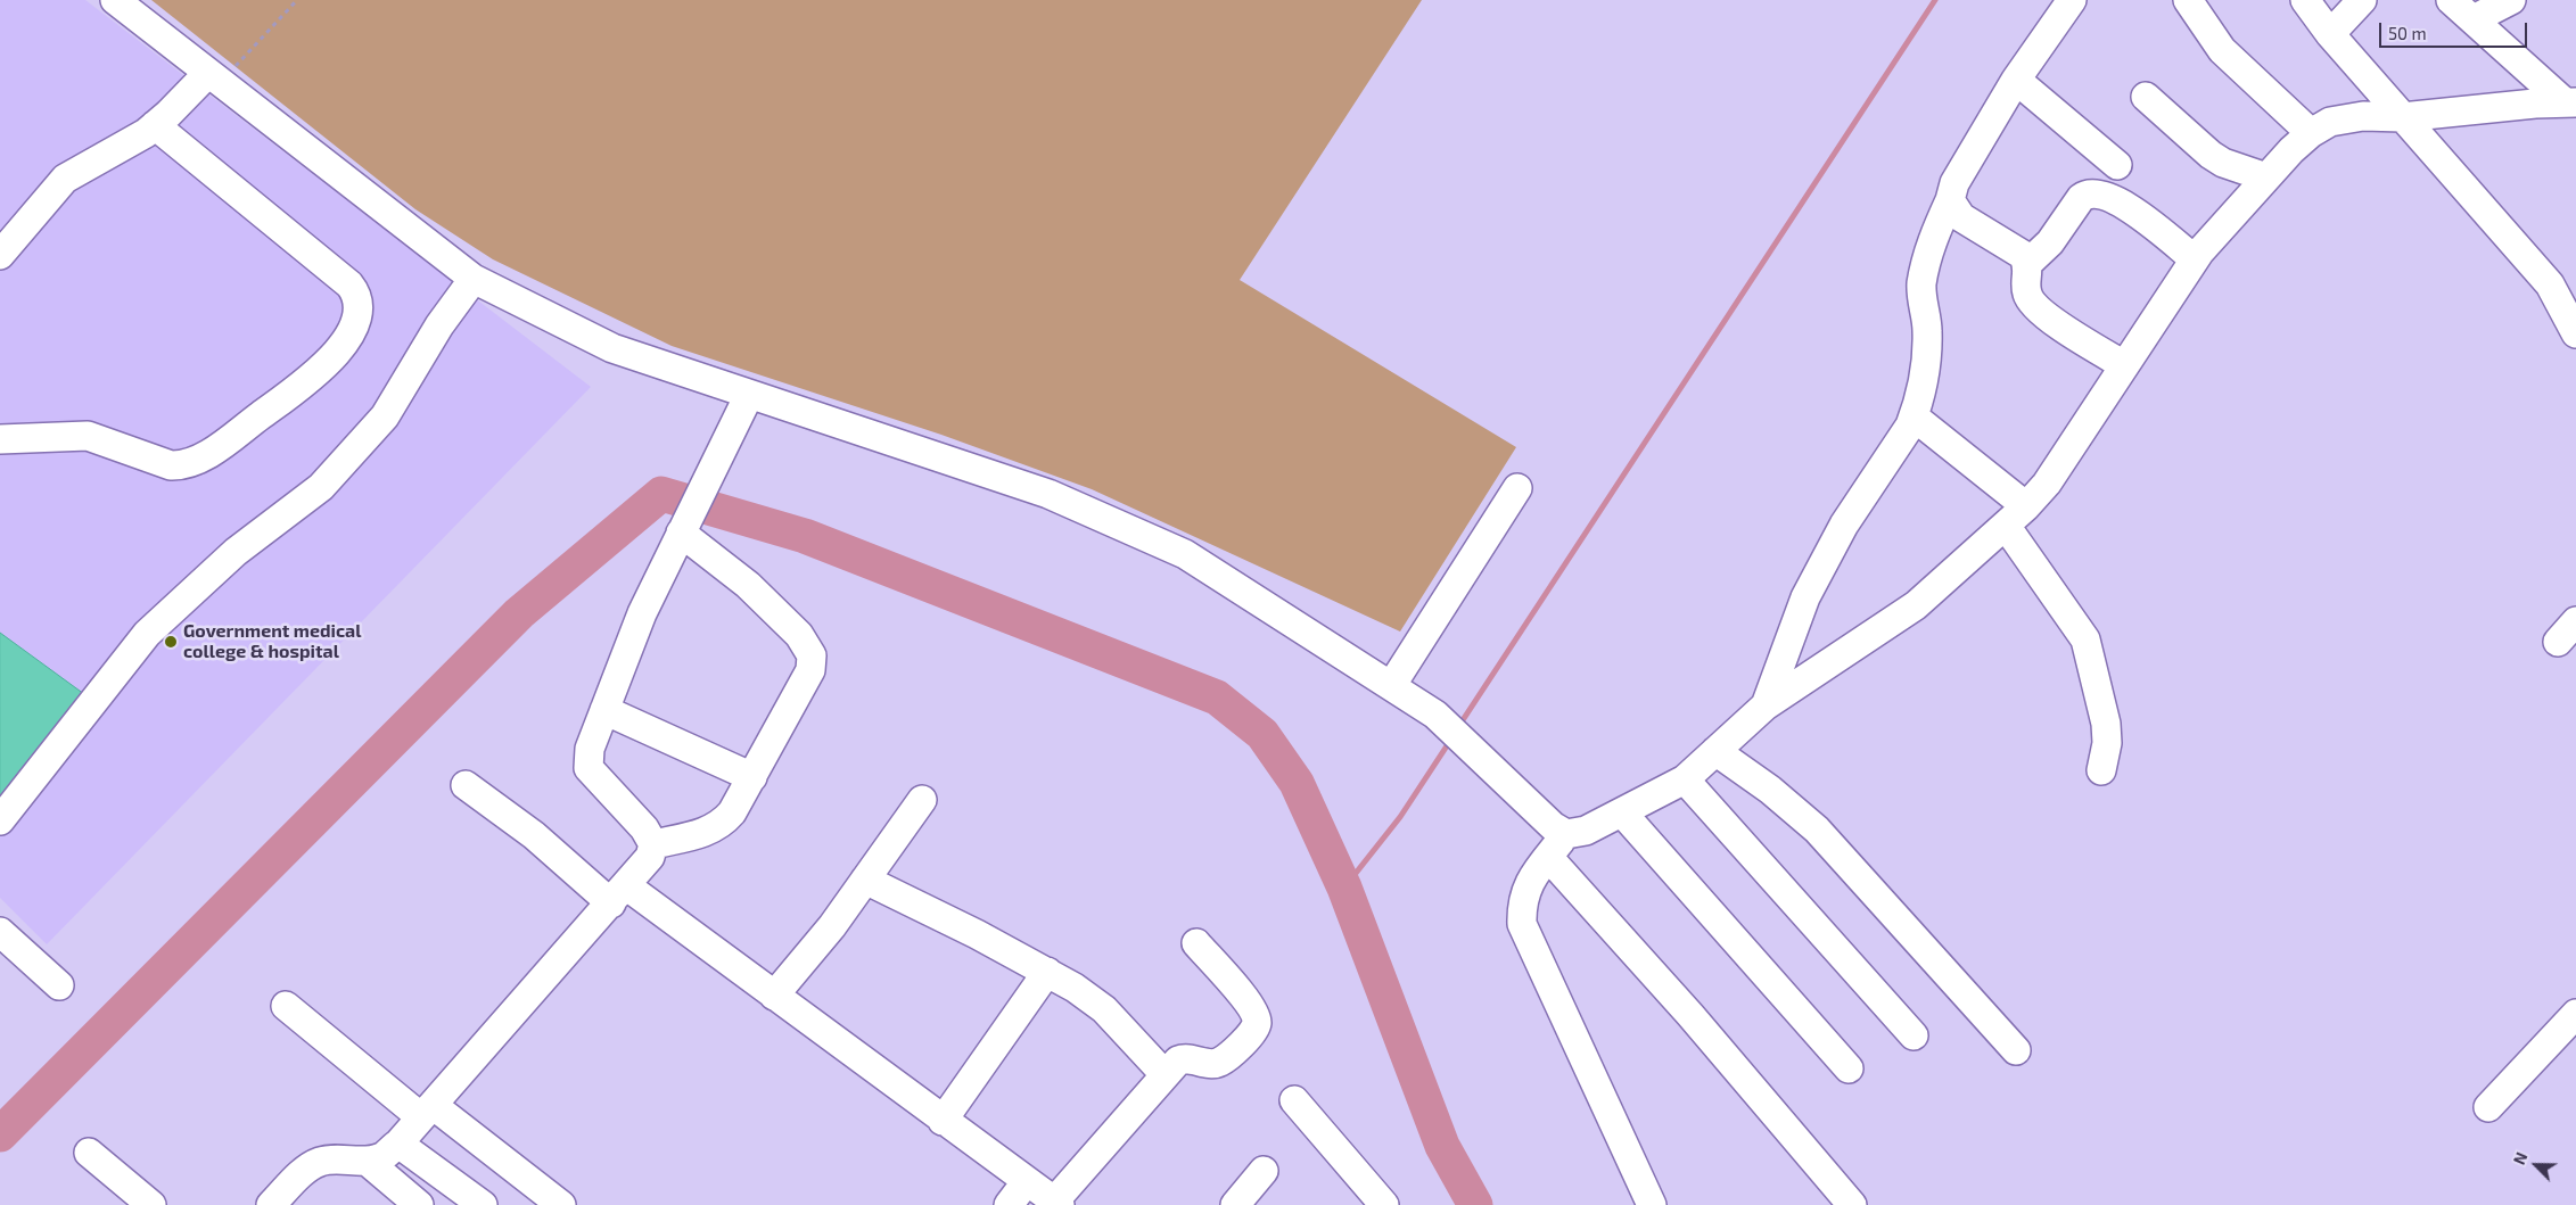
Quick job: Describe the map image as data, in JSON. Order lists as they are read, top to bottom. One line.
{"places":["Government medical college & hospital"],"scale_bar":"50 m","north":"top left"}
